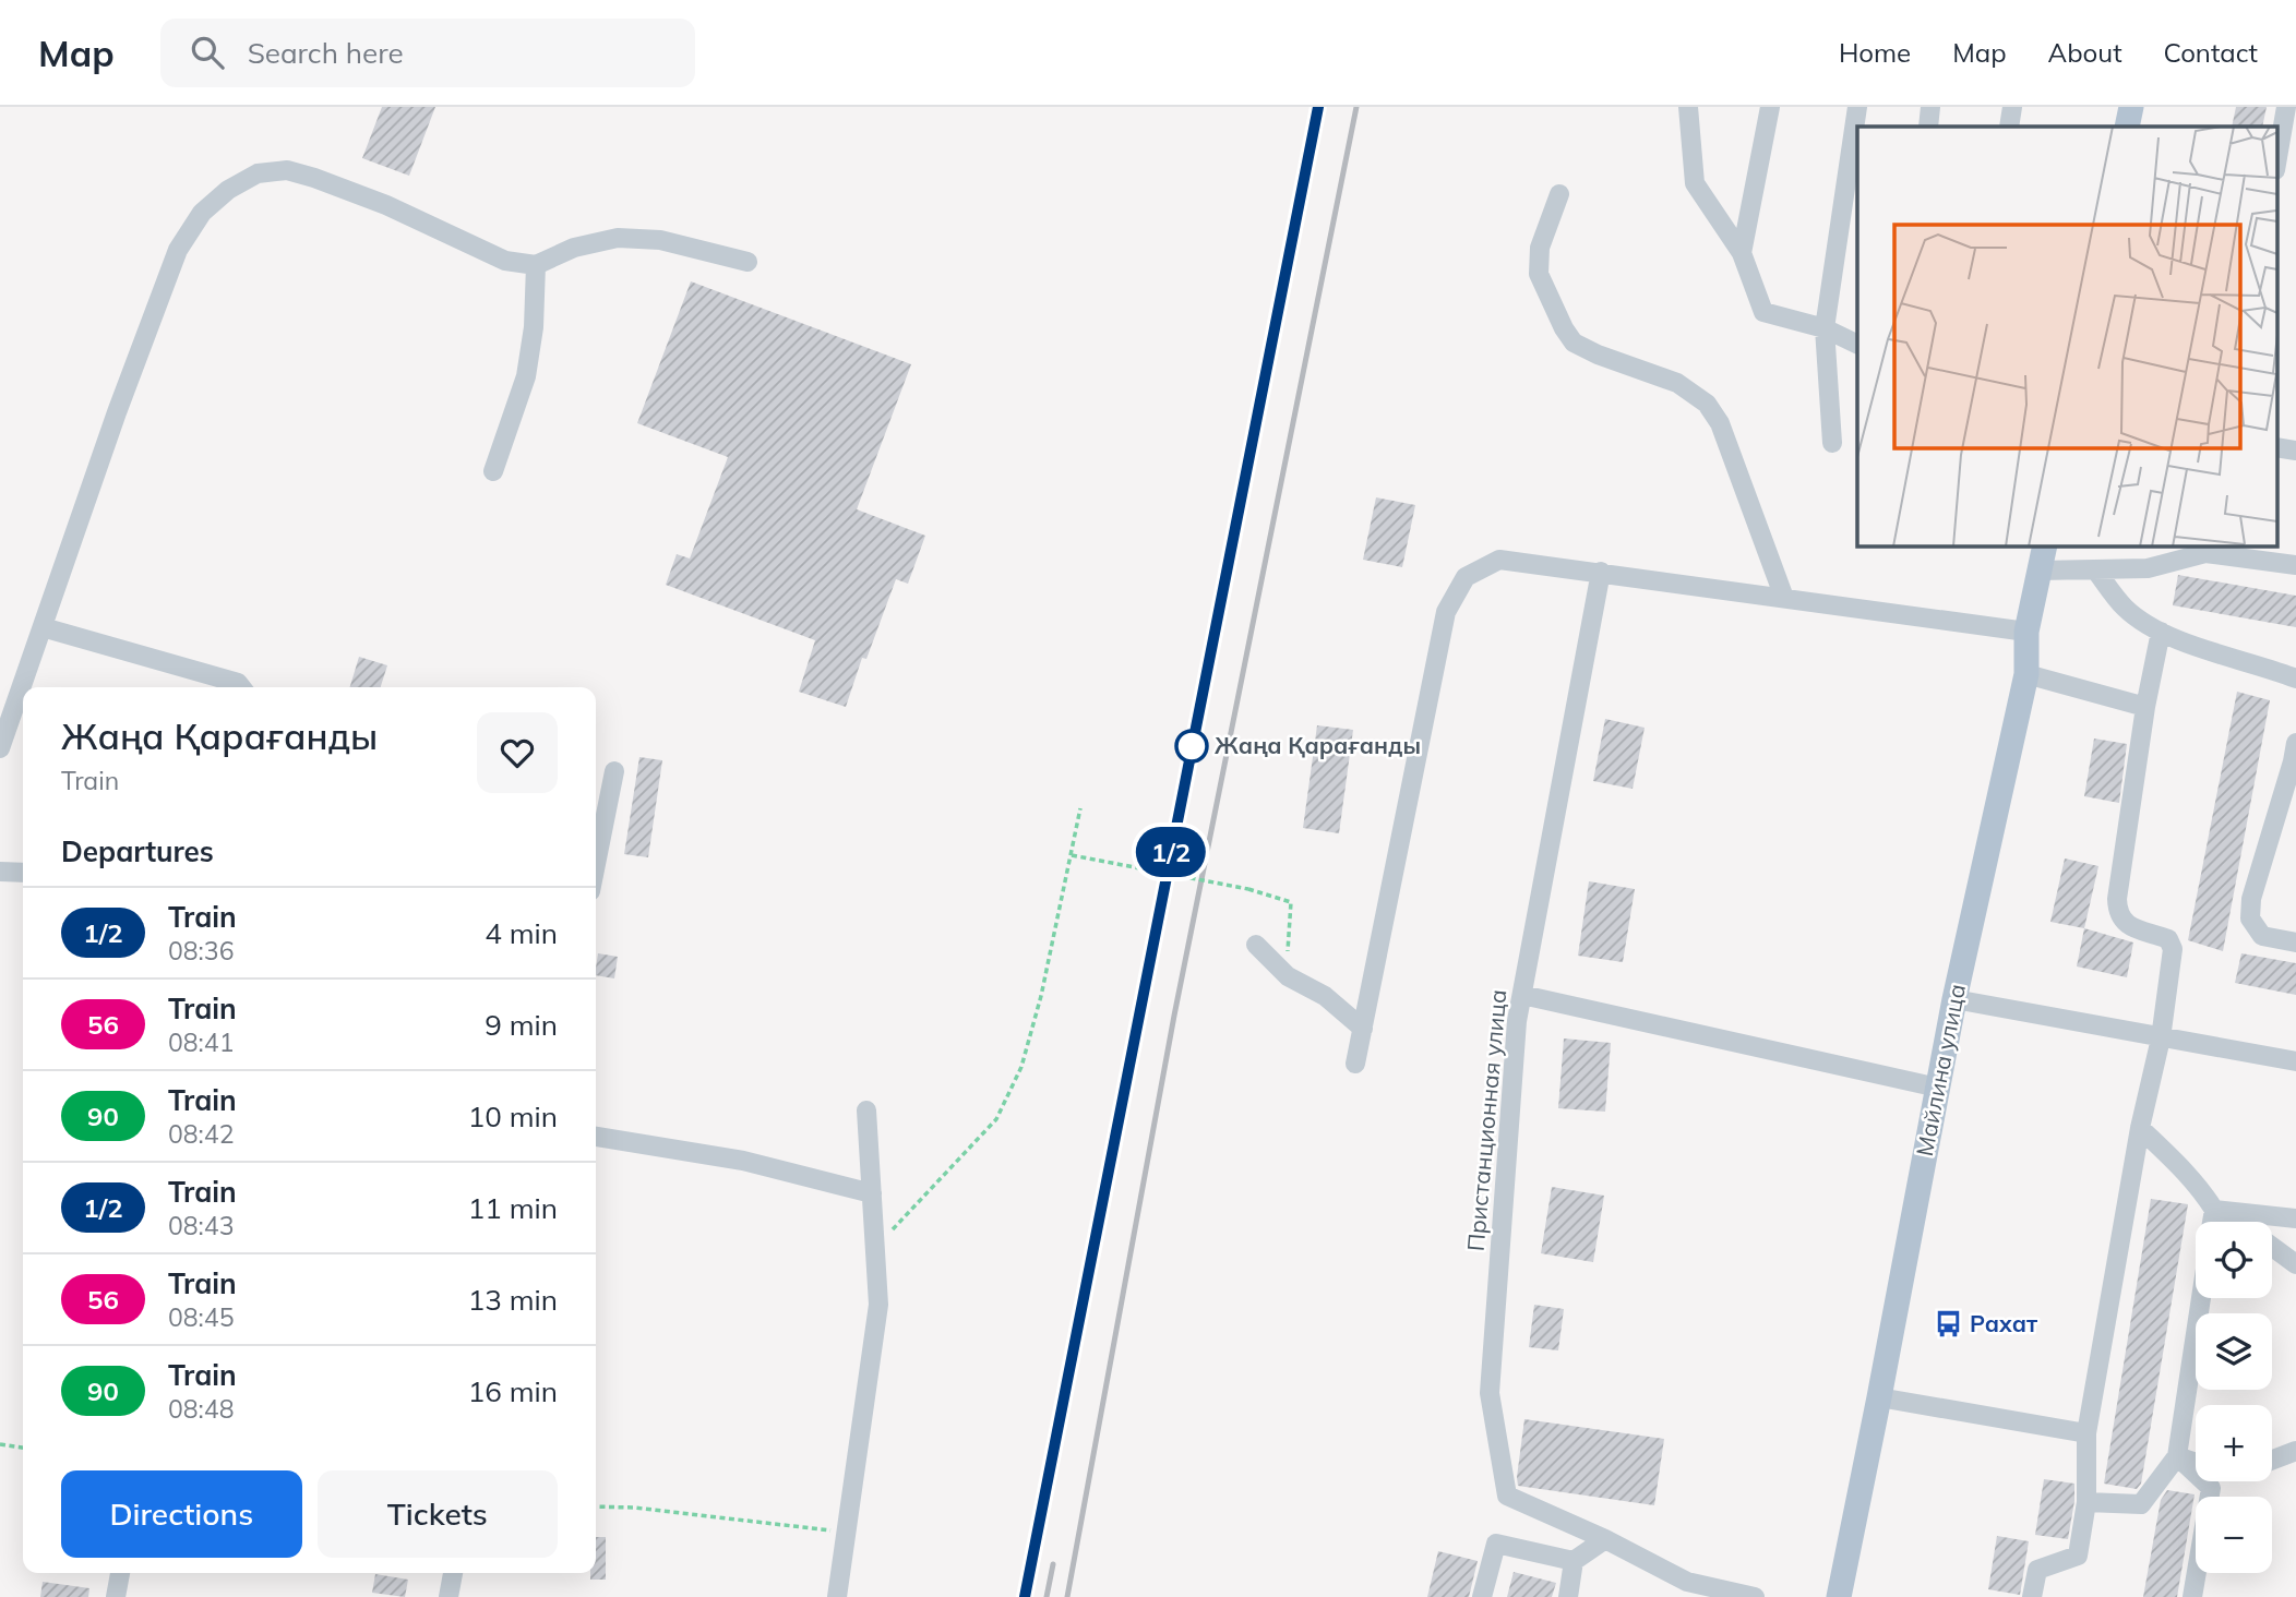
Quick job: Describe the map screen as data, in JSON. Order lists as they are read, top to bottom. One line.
{"streets":{"main road":["Майлина улица"],"street":["Пристанционная улица"]},"places":{"other":["Жаңа Қарағанды"],"bus stop":["Рахат"]},"page":{"header":"Map","search":"Search here","nav":["Home","Map","About","Contact"],"on_map":"1/2","heading":[["Жаңа Қарағанды","Train"],"Departures"],"list":[{"mark":"1/2","name":"Train","note":"08:36","value":"4 min"},{"mark":"56","name":"Train","note":"08:41","value":"9 min"},{"mark":"90","name":"Train","note":"08:42","value":"10 min"},{"mark":"1/2","name":"Train","note":"08:43","value":"11 min"},{"mark":"56","name":"Train","note":"08:45","value":"13 min"},{"mark":"90","name":"Train","note":"08:48","value":"16 min"}],"map_buttons":["+","−"],"buttons":["Directions","Tickets"]}}
